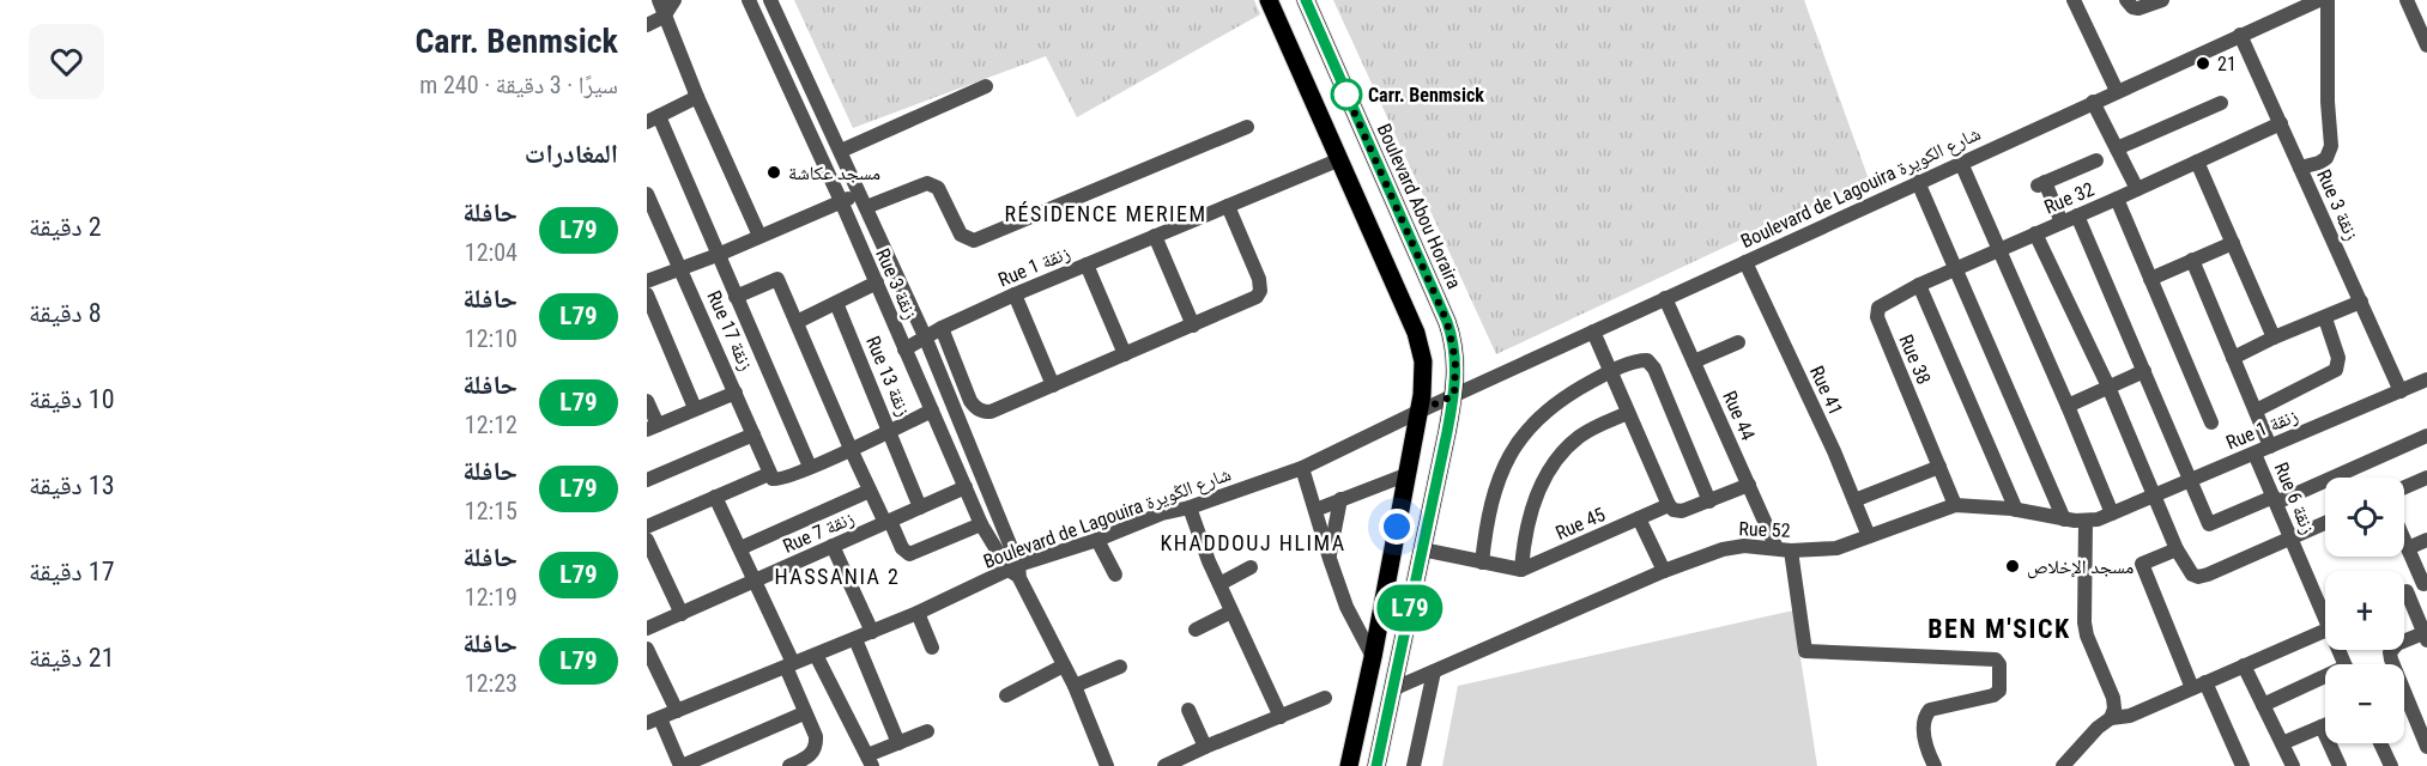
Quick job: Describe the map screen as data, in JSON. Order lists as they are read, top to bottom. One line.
{"streets":{"main road":["Boulevard Abou Horaira"],"street":["Boulevard de Lagouira شارع الكويرة","Rue 32","Rue 3 زنقة","Rue 1 زنقة","Rue 17 زنقة","Rue 38","Rue 13 زنقة","Rue 41","Rue 44","Rue 6 زنقة","Boulevard de Lagouira شارع الڭويرة","Rue 45","Rue 52","Rue 7 زنقة"]},"crossings":[["Boulevard de Lagouira شارع الكويرة","Rue 3 زنقة"],["Boulevard de Lagouira شارع الكويرة","Boulevard Abou Horaira"],["Boulevard de Lagouira شارع الكويرة","Rue 41"],["Boulevard de Lagouira شارع الكويرة","Rue 44"],["Boulevard de Lagouira شارع الكويرة","Boulevard de Lagouira شارع الڭويرة"],["Rue 32","Rue 3 زنقة"],["Rue 32","Rue 38"],["Rue 3 زنقة","Rue 1 زنقة"],["Rue 3 زنقة","Boulevard de Lagouira شارع الڭويرة"],["Rue 3 زنقة","Rue 7 زنقة"],["Boulevard Abou Horaira","Rue 52"],["Rue 1 زنقة","Rue 6 زنقة"],["Rue 1 زنقة","Rue 52"],["Rue 38","Rue 52"],["Rue 13 زنقة","Rue 7 زنقة"],["Rue 41","Rue 52"],["Rue 44","Rue 45"],["Rue 44","Rue 52"]],"districts":["RÉSIDENCE MERIEM","KHADDOUJ HLIMA","HASSANIA 2","BEN M'SICK"],"places":["21","Carr. Benmsick","مسجد عكاشة","مسجد الإخلاص"],"lines":["bus line L79"],"page":{"on_map":"L79","heading":[["Carr. Benmsick","سيرًا · 3 دقيقة · 240 m"],"المغادرات"],"list":[{"mark":"L79","name":"حافلة","note":"12:04","value":"2 دقيقة"},{"mark":"L79","name":"حافلة","note":"12:10","value":"8 دقيقة"},{"mark":"L79","name":"حافلة","note":"12:12","value":"10 دقيقة"},{"mark":"L79","name":"حافلة","note":"12:15","value":"13 دقيقة"},{"mark":"L79","name":"حافلة","note":"12:19","value":"17 دقيقة"},{"mark":"L79","name":"حافلة","note":"12:23","value":"21 دقيقة"}],"map_buttons":["+","−"]}}
